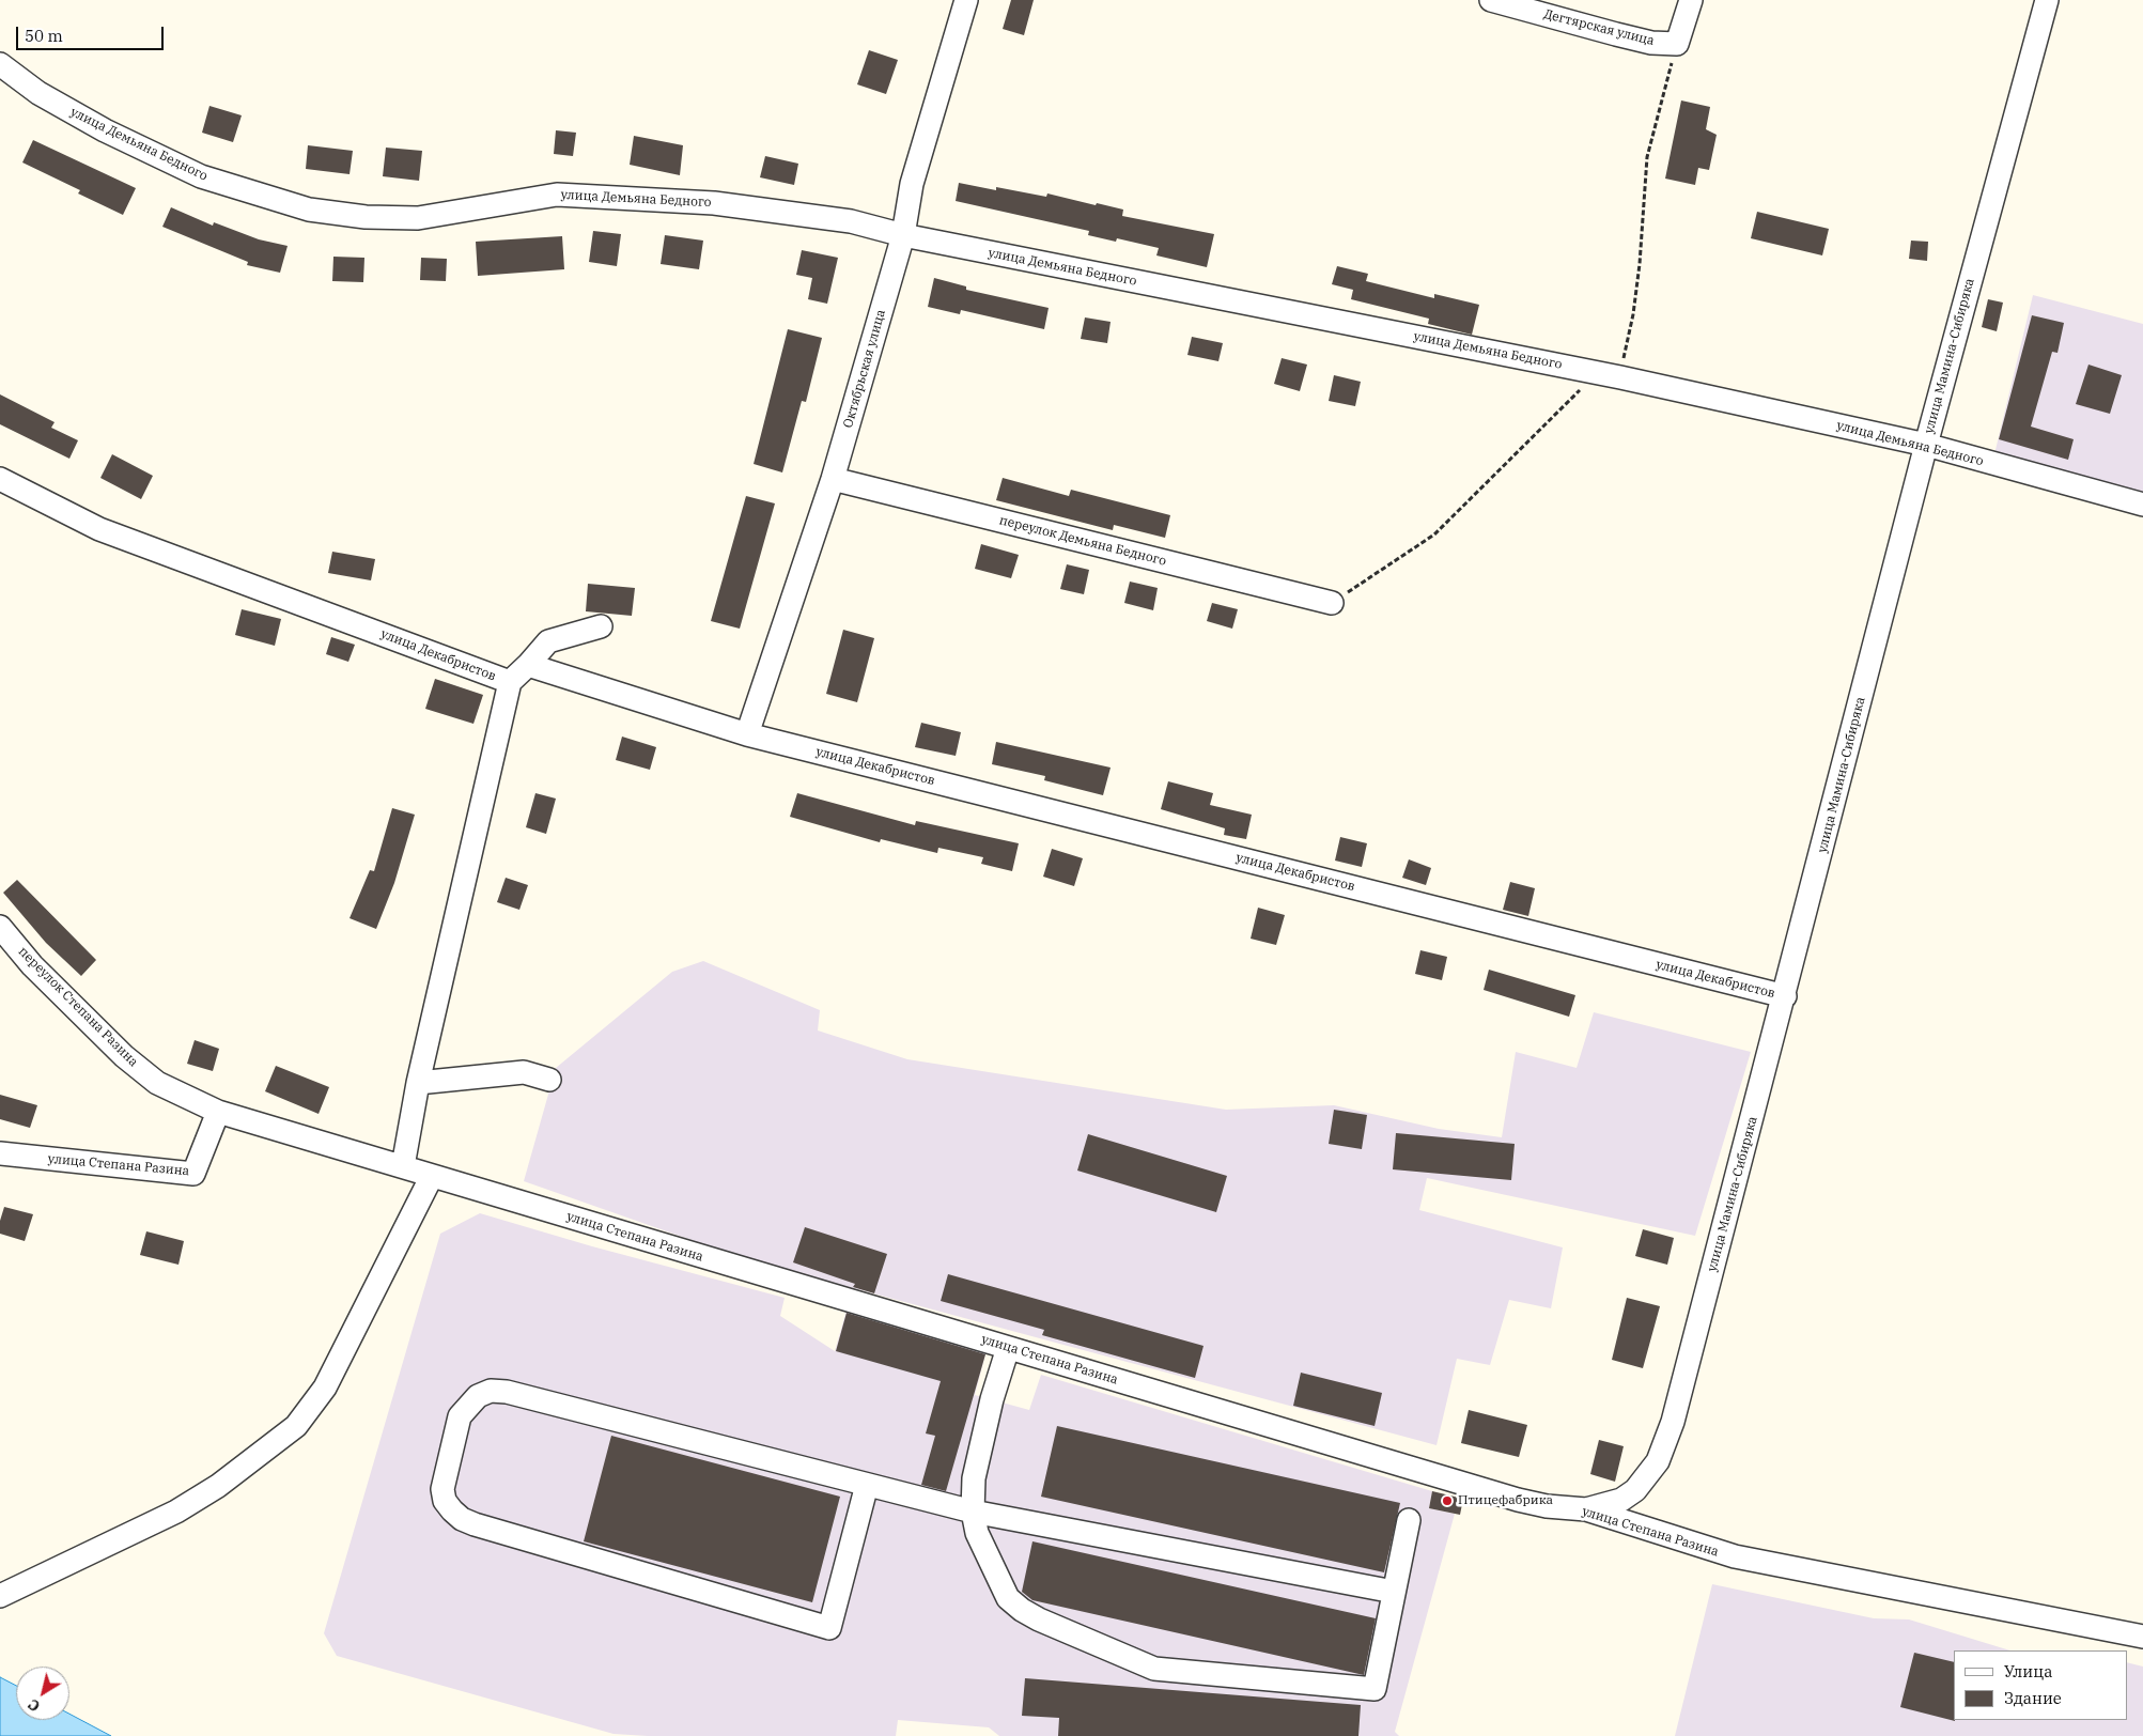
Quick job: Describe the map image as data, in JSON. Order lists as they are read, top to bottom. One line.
{"streets":{"street":["Дегтярская улица","улица Демьяна Бедного","улица Мамина-Сибиряка","Октябрьская улица","переулок Демьяна Бедного","улица Декабристов","переулок Степана Разина","улица Степана Разина"]},"crossings":[["улица Демьяна Бедного","улица Мамина-Сибиряка"],["улица Демьяна Бедного","Октябрьская улица"],["улица Мамина-Сибиряка","улица Декабристов"],["улица Мамина-Сибиряка","улица Степана Разина"],["Октябрьская улица","переулок Демьяна Бедного"],["Октябрьская улица","улица Декабристов"],["переулок Степана Разина","улица Степана Разина"]],"places":["Птицефабрика"],"legend":["Улица","Здание"],"scale_bar":"50 m","north":"bottom left"}
